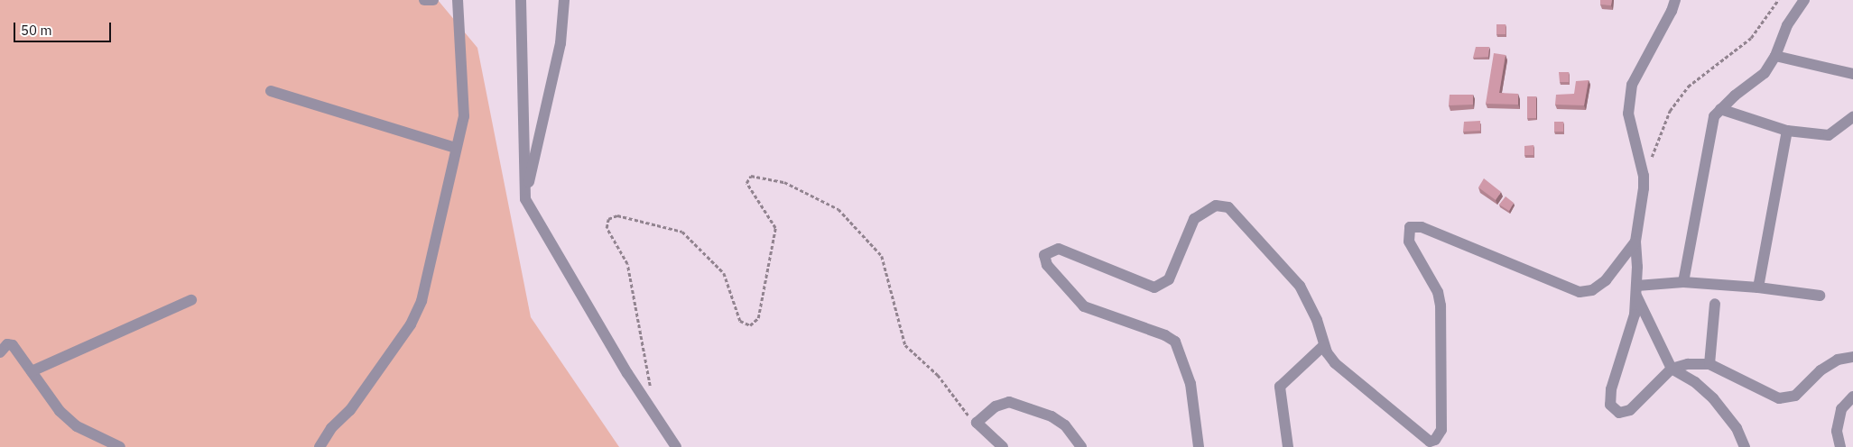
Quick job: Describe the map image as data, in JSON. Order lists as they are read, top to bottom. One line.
{"scale_bar":"50 m"}
